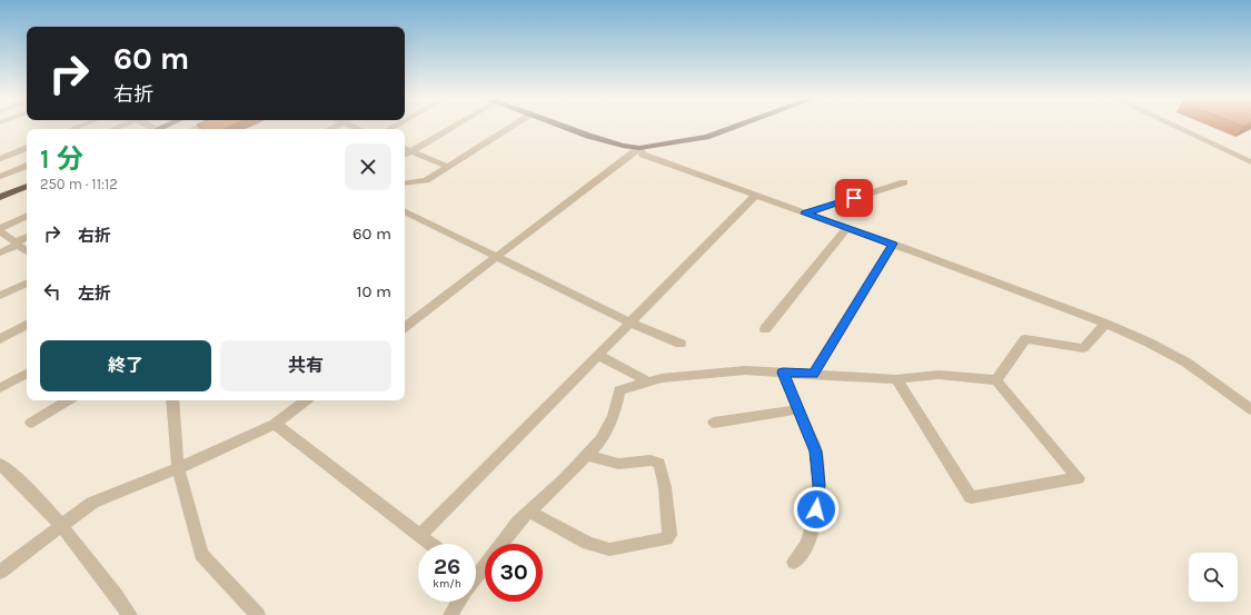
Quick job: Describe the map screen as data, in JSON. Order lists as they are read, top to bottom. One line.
{"page":{"turn":["60 m","右折"],"heading":["1 分","250 m · 11:12"],"list":[{"name":"右折","value":"60 m"},{"name":"左折","value":"10 m"}],"buttons":["終了","共有"],"speed":"26 km/h","limit":"30"}}
